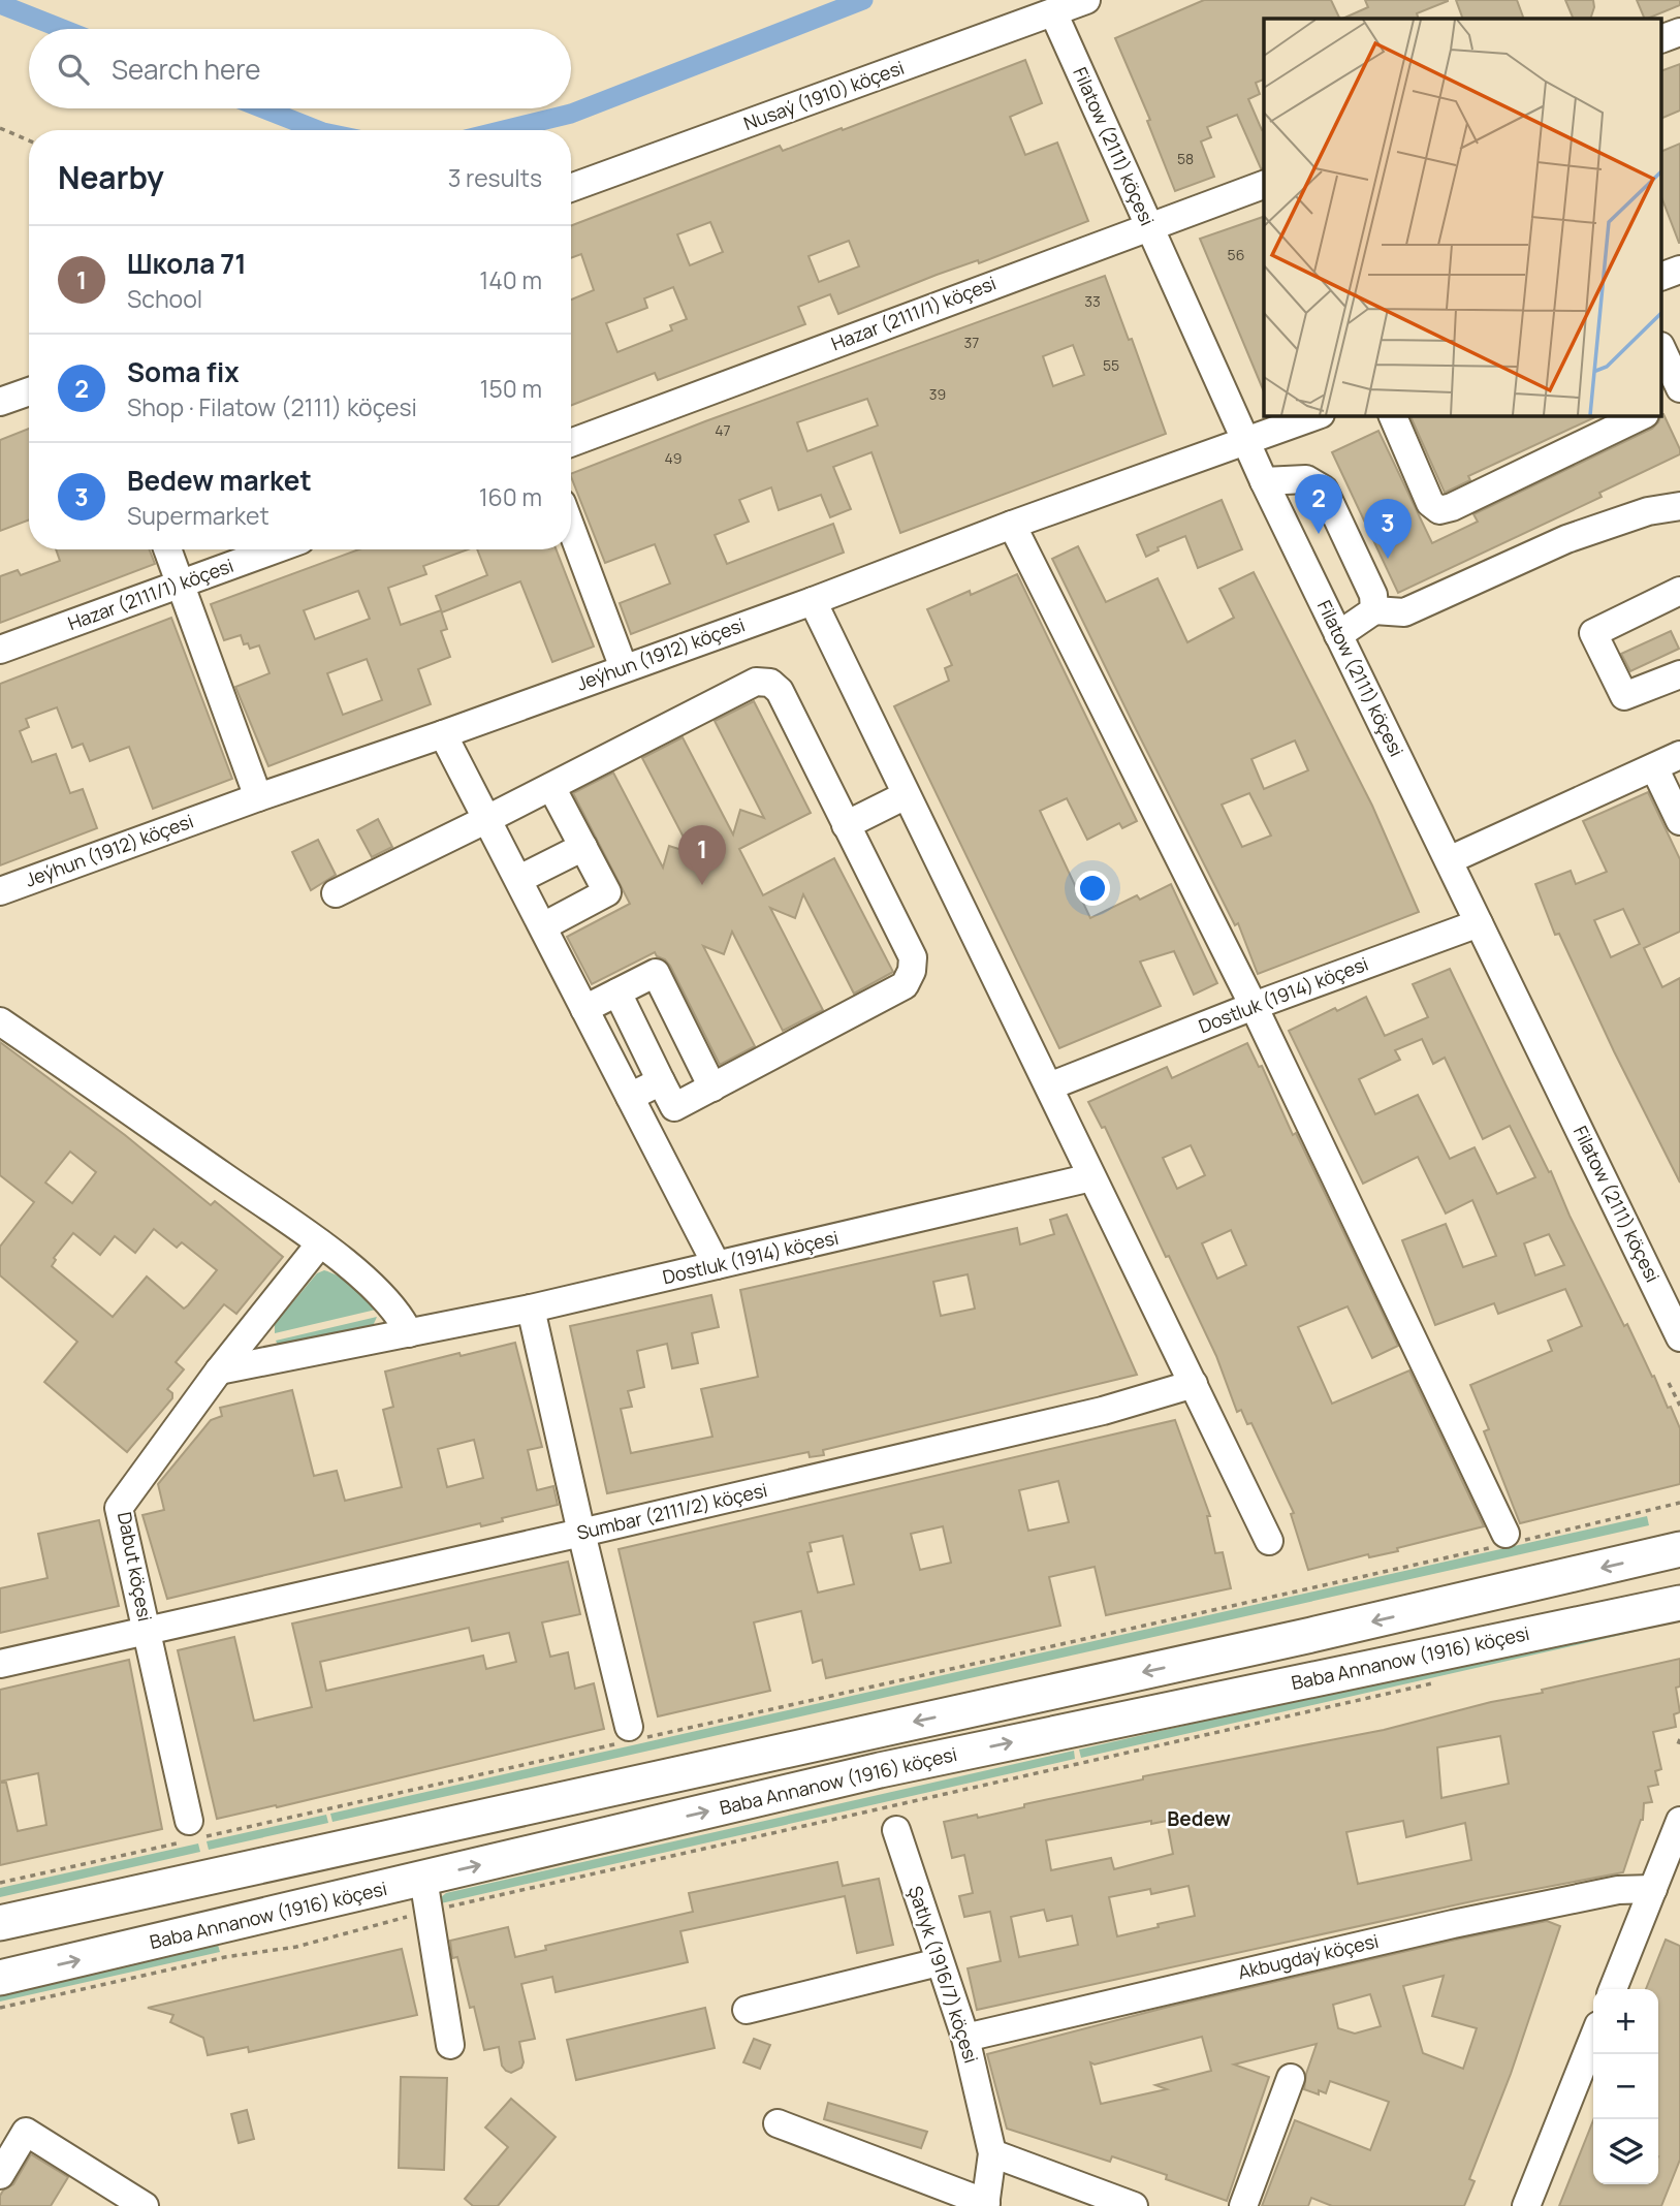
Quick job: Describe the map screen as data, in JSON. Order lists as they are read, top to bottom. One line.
{"streets":{"main road":["Baba Annanow (1916) köçesi"],"street":["Nusaý (1910) köçesi","Filatow (2111) köçesi","Hazar (2111/1) köçesi","Jeýhun (1912) köçesi","Dostluk (1914) köçesi","Sumbar (2111/2) köçesi","Dabut köçesi","Akbugdaý köçesi","Şatlyk (1916/7) köçesi"]},"crossings":[["Nusaý (1910) köçesi","Filatow (2111) köçesi"],["Filatow (2111) köçesi","Hazar (2111/1) köçesi"],["Filatow (2111) köçesi","Jeýhun (1912) köçesi"],["Filatow (2111) köçesi","Dostluk (1914) köçesi"],["Dostluk (1914) köçesi","Dabut köçesi"],["Sumbar (2111/2) köçesi","Dabut köçesi"],["Akbugdaý köçesi","Şatlyk (1916/7) köçesi"]],"districts":["Bedew"],"house_numbers":["58","56","33","37","55","39","47","49"],"page":{"search":"Search here","heading":["Nearby","3 results"],"list":[{"mark":"1","name":"Школа 71","note":"School","value":"140 m"},{"mark":"2","name":"Soma fix","note":"Shop · Filatow (2111) köçesi","value":"150 m"},{"mark":"3","name":"Bedew market","note":"Supermarket","value":"160 m"}],"pins":["2","3","1"],"map_buttons":["+","−"]}}
